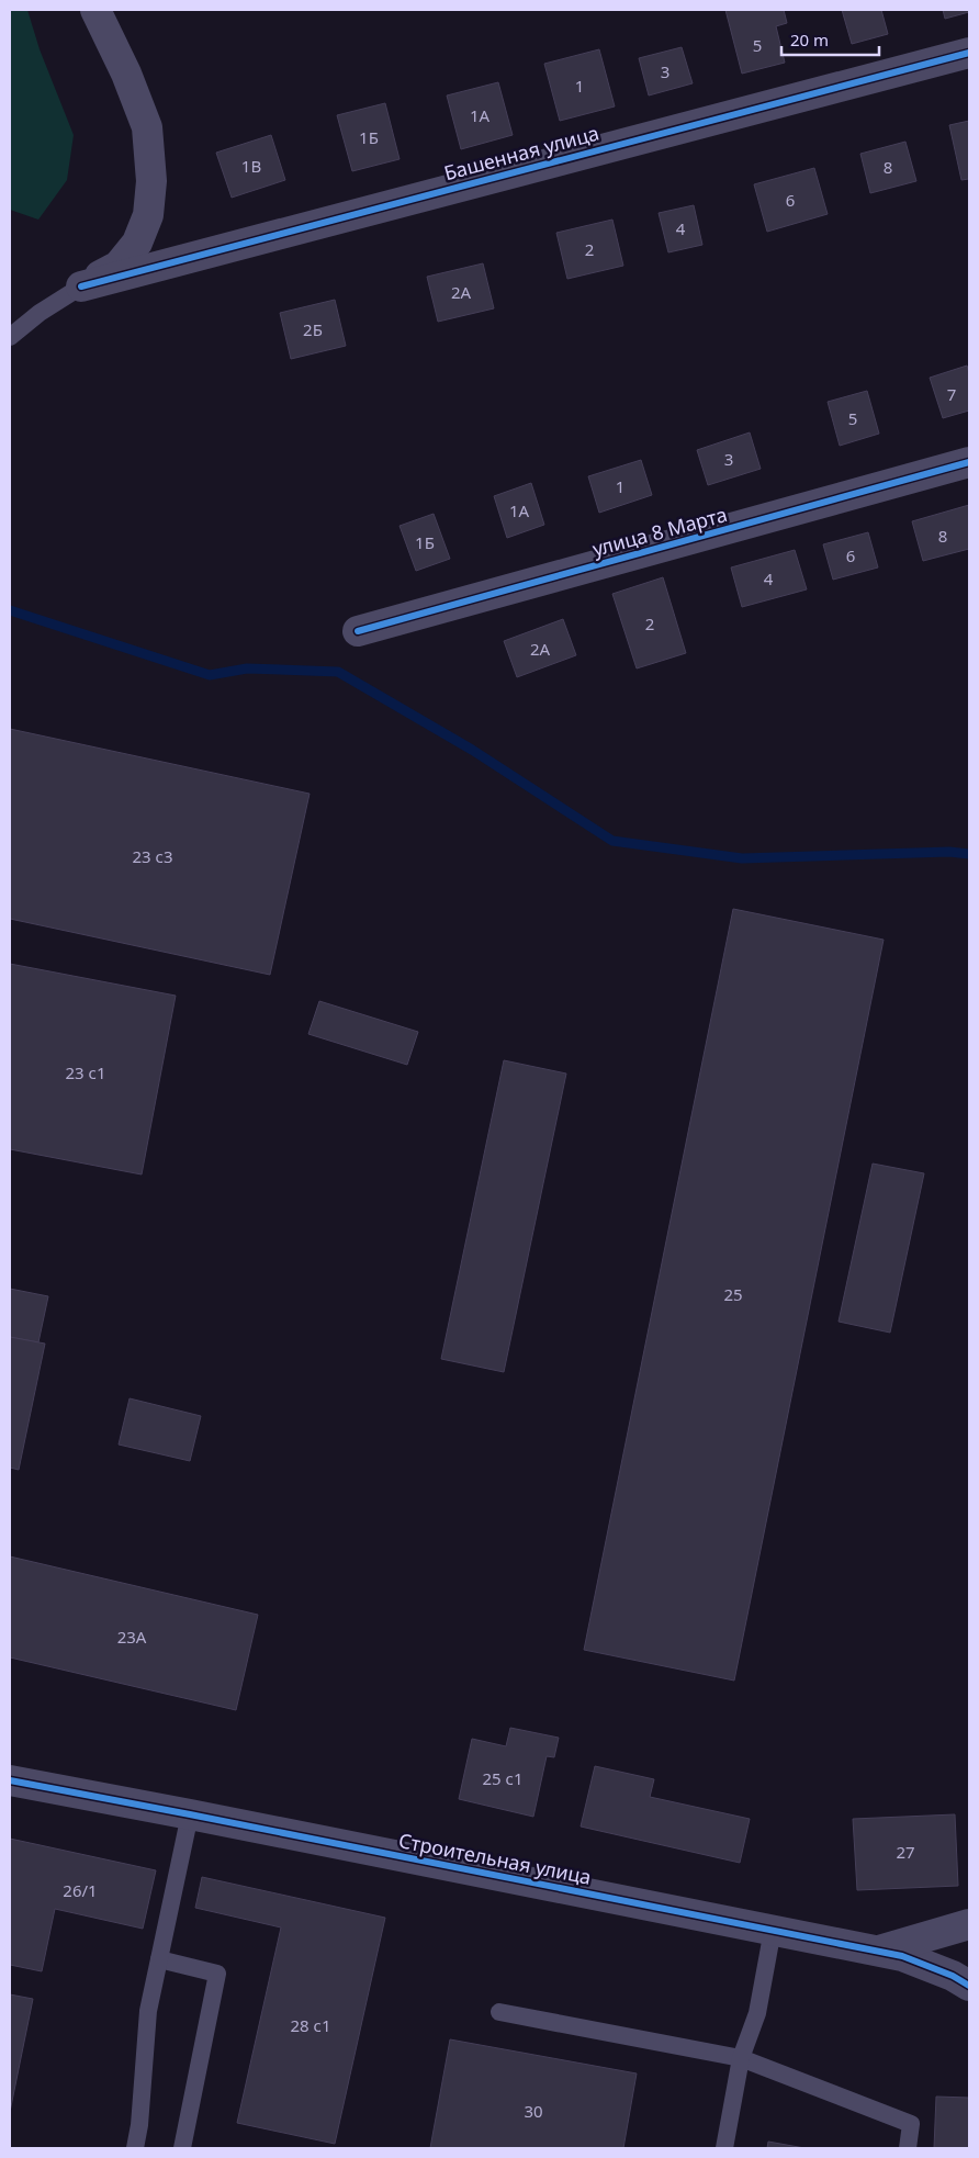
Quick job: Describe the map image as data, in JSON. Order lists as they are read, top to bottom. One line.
{"streets":{"street":["Башенная улица","улица 8 Марта","Строительная улица"]},"house_numbers":["5","3","1","1А","1Б","1В","8","6","4","2","2А","2Б","7","5","3","1","1А","8","1Б","6","4","2","2А","23 с3","23 с1","25","23А","25 с1","27","26/1","28 с1","30"],"scale_bar":"20 m"}
